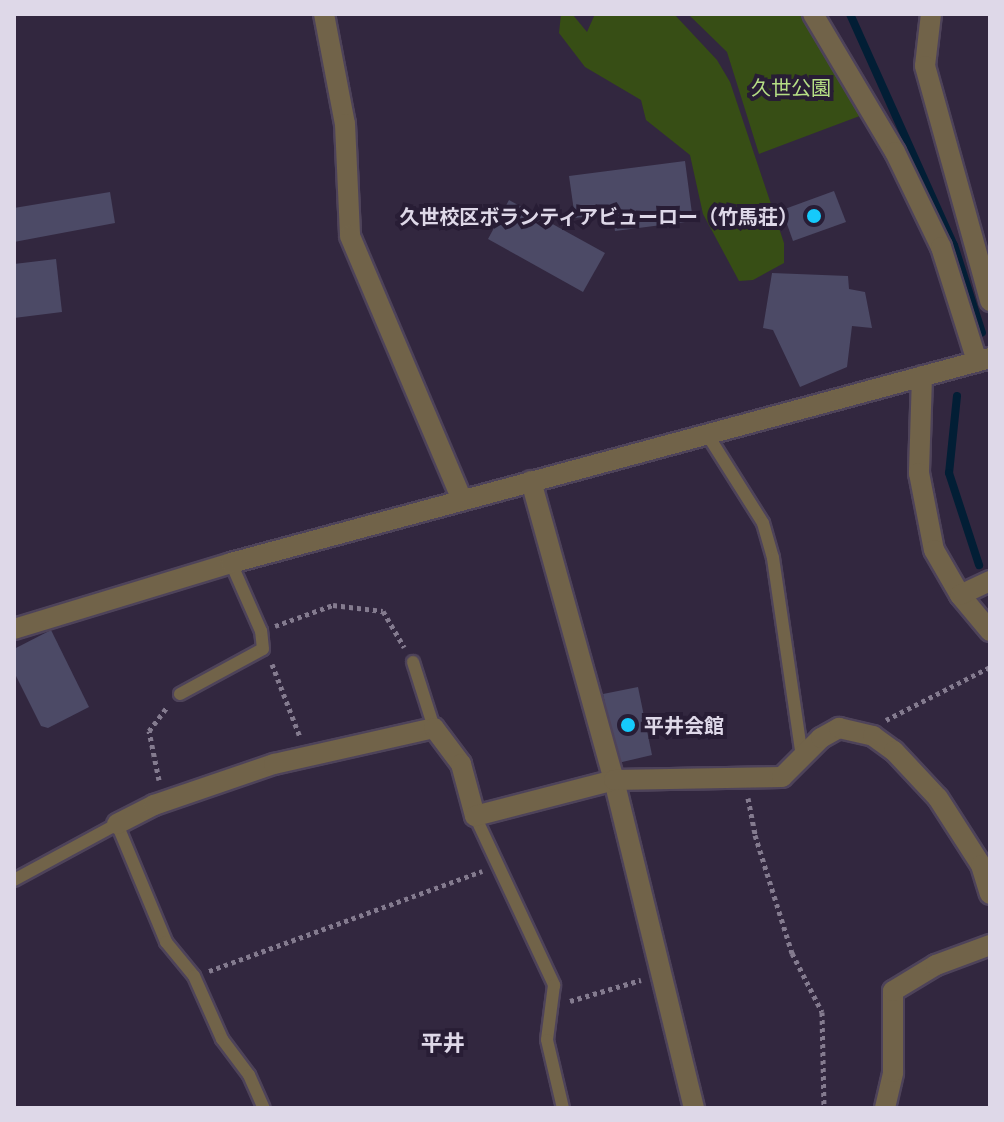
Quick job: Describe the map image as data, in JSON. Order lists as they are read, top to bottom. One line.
{"districts":["平井"],"parks":["久世公園"],"places":["久世校区ボランティアビューロー（竹馬荘）","平井会館"]}
